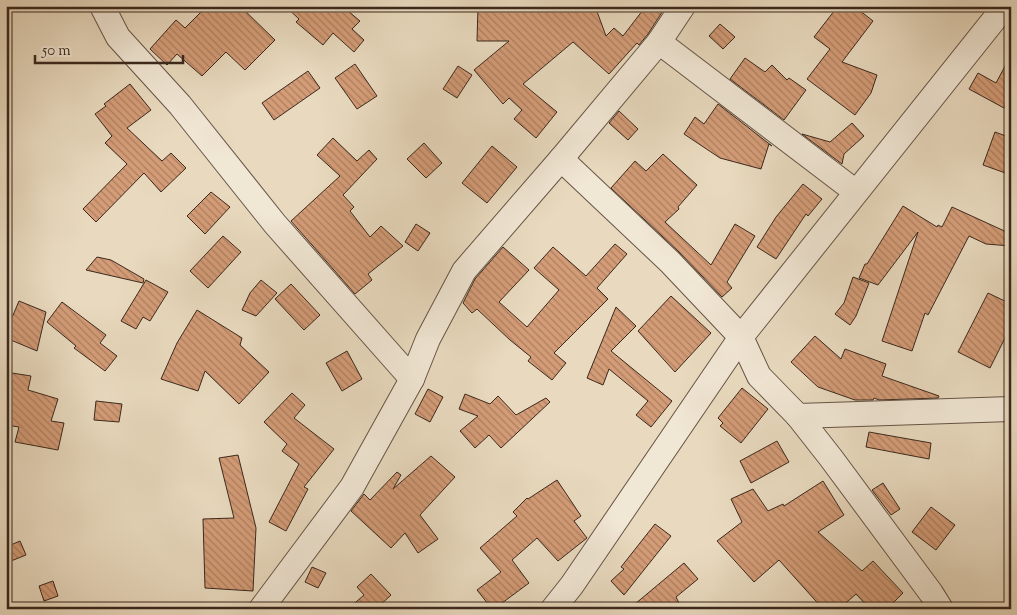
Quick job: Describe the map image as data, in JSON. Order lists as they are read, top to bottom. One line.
{"scale_bar":"50 m"}
